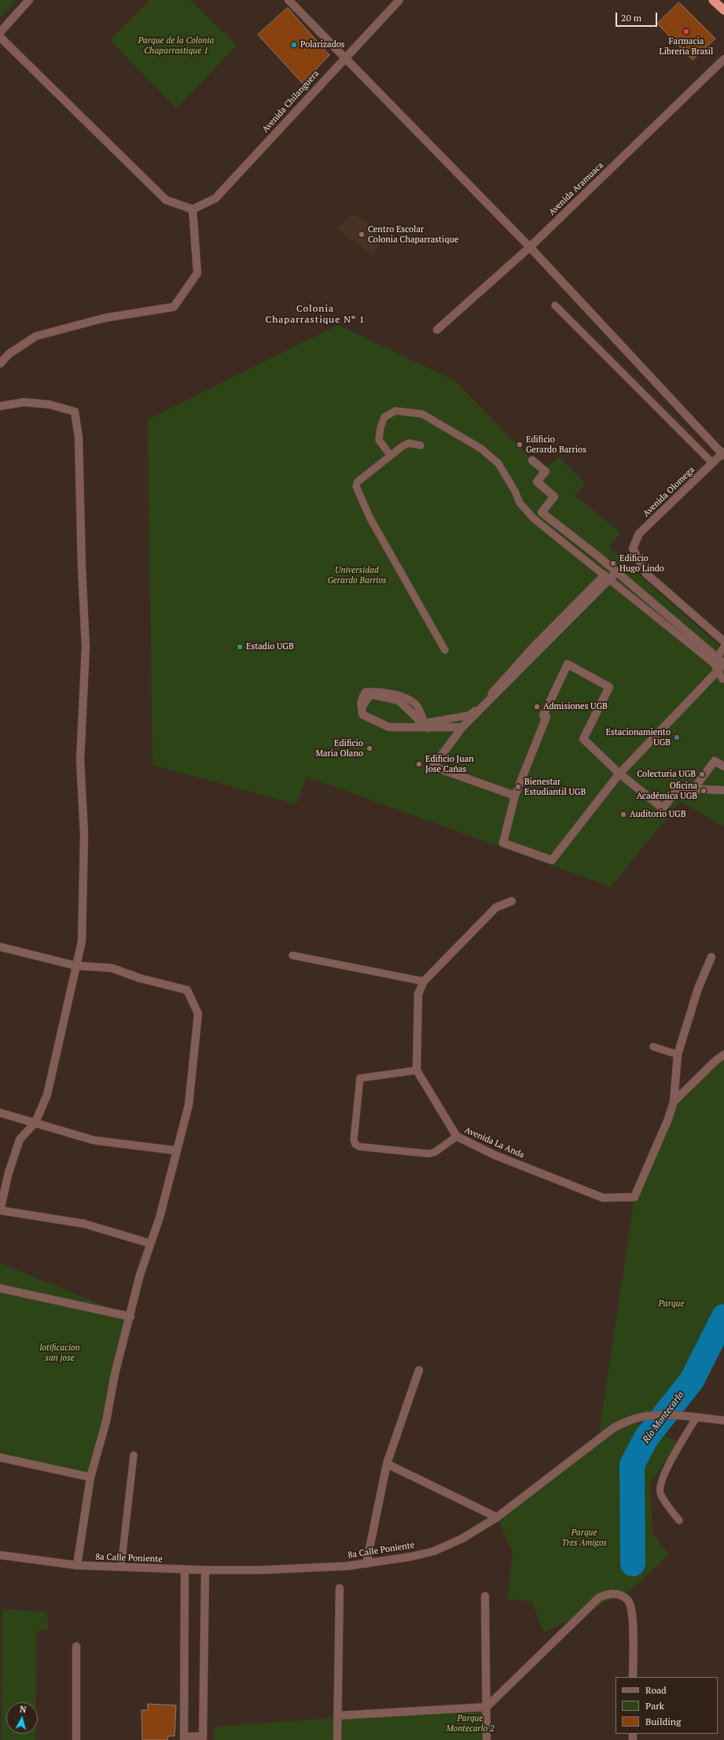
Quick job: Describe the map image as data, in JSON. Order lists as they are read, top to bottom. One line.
{"streets":{"street":["Avenida Chilanguera","Avenida Aramuaca","Avenida Olomega","Avenida La Anda","8a Calle Poniente"]},"districts":["Colonia Chaparrastique Nº 1"],"water":["Río Montecarlo"],"parks":["Parque de la Colonia Chaparrastique 1","Universidad Gerardo Barrios","Parque","lotificacion san jose","Parque Tres Amigos","Parque Montecarlo 2"],"places":["Farmacia Libreria Brasil","Polarizados","Centro Escolar Colonia Chaparrastique","Edificio Gerardo Barrios","Edificio Hugo Lindo","Estadio UGB","Admisiones UGB","Estacionamiento UGB","Edificio Maria Olano","Edificio Juan Jose Cañas","Colecturia UGB","Bienestar Estudiantil UGB","Oficina Académica UGB","Auditorio UGB"],"legend":["Road","Park","Building"],"scale_bar":"20 m","north":"top"}
